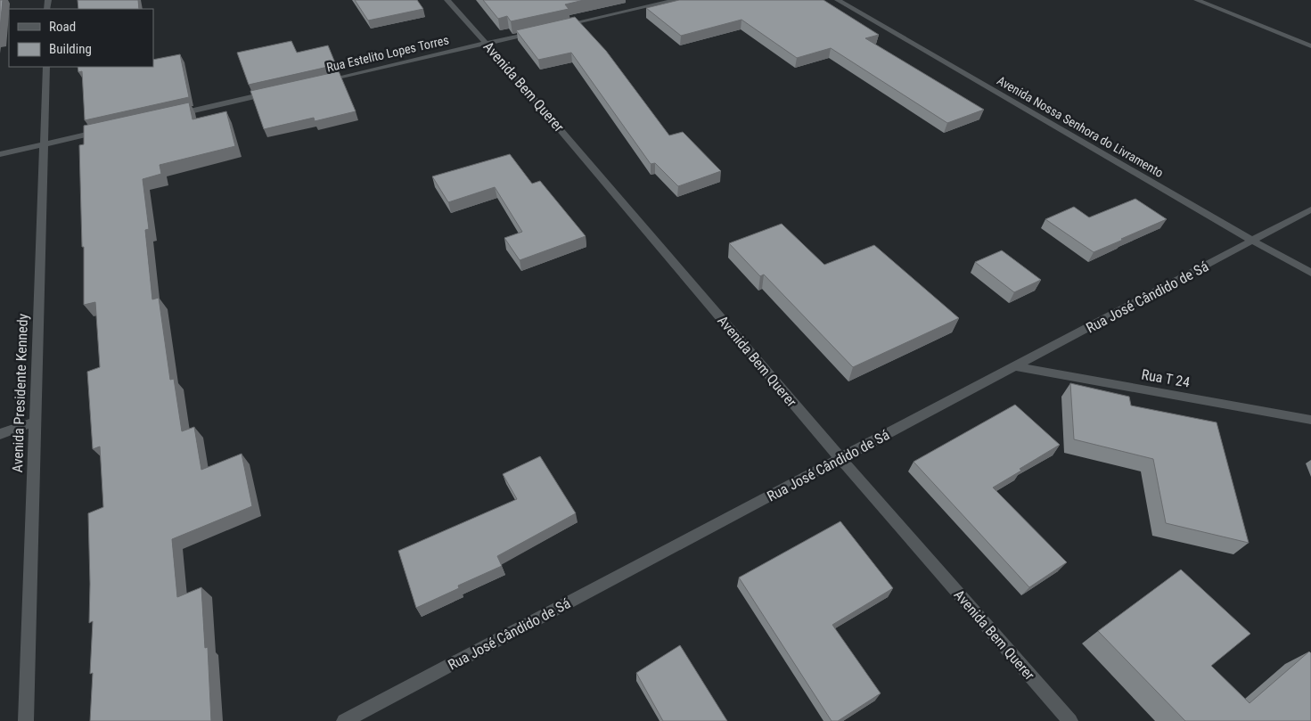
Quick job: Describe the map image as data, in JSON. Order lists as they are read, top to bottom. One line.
{"streets":{"street":["Rua Estelito Lopes Torres","Avenida Bem Querer","Avenida Nossa Senhora do Livramento","Rua José Cândido de Sá","Rua T 24","Avenida Presidente Kennedy"]},"crossings":[["Rua Estelito Lopes Torres","Avenida Bem Querer"],["Avenida Bem Querer","Rua José Cândido de Sá"],["Avenida Nossa Senhora do Livramento","Rua José Cândido de Sá"],["Rua José Cândido de Sá","Rua T 24"]],"legend":["Road","Building"]}
